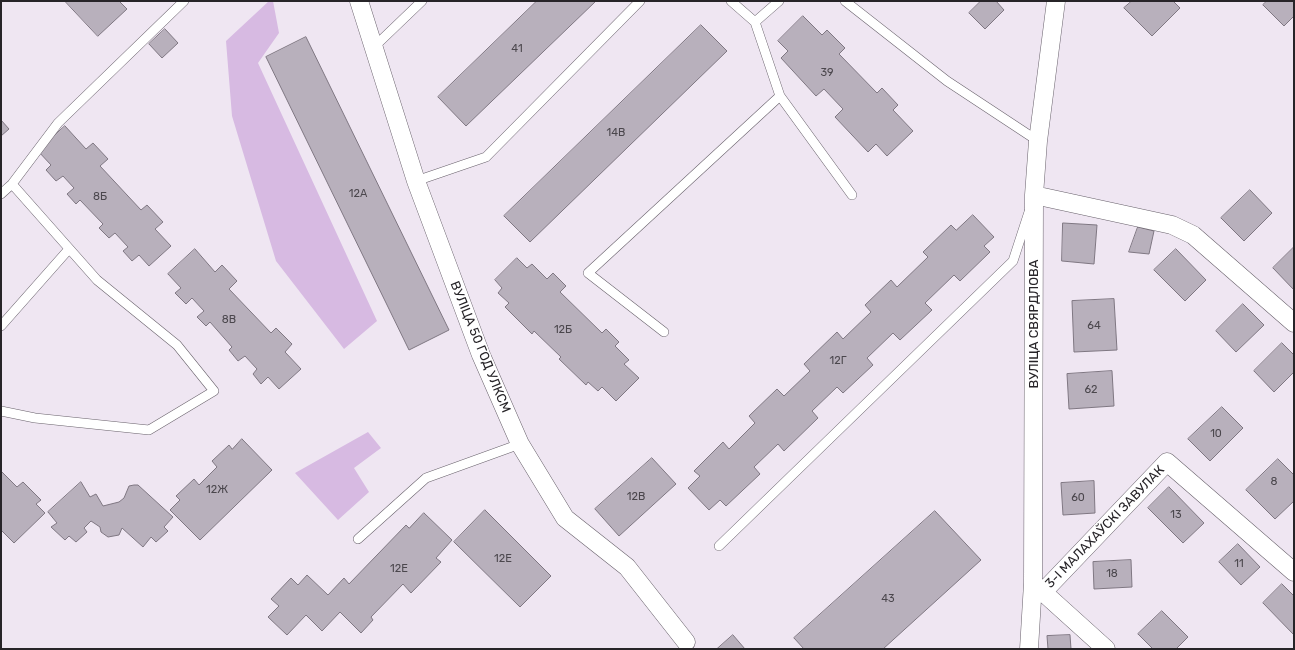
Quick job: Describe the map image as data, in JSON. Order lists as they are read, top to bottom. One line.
{"streets":{"street":["ВУЛІЦА СВЯРДЛОВА","ВУЛІЦА 50 ГОД УЛКСМ","3-І МАЛАХАЎСКІ ЗАВУЛАК"]},"crossings":[["ВУЛІЦА СВЯРДЛОВА","3-І МАЛАХАЎСКІ ЗАВУЛАК"]],"house_numbers":["41","39","14В","12А","8Б","8В","64","12Б","12Г","62","10","8","12Ж","12В","60","13","12Е","11","12Е","18","43"]}
